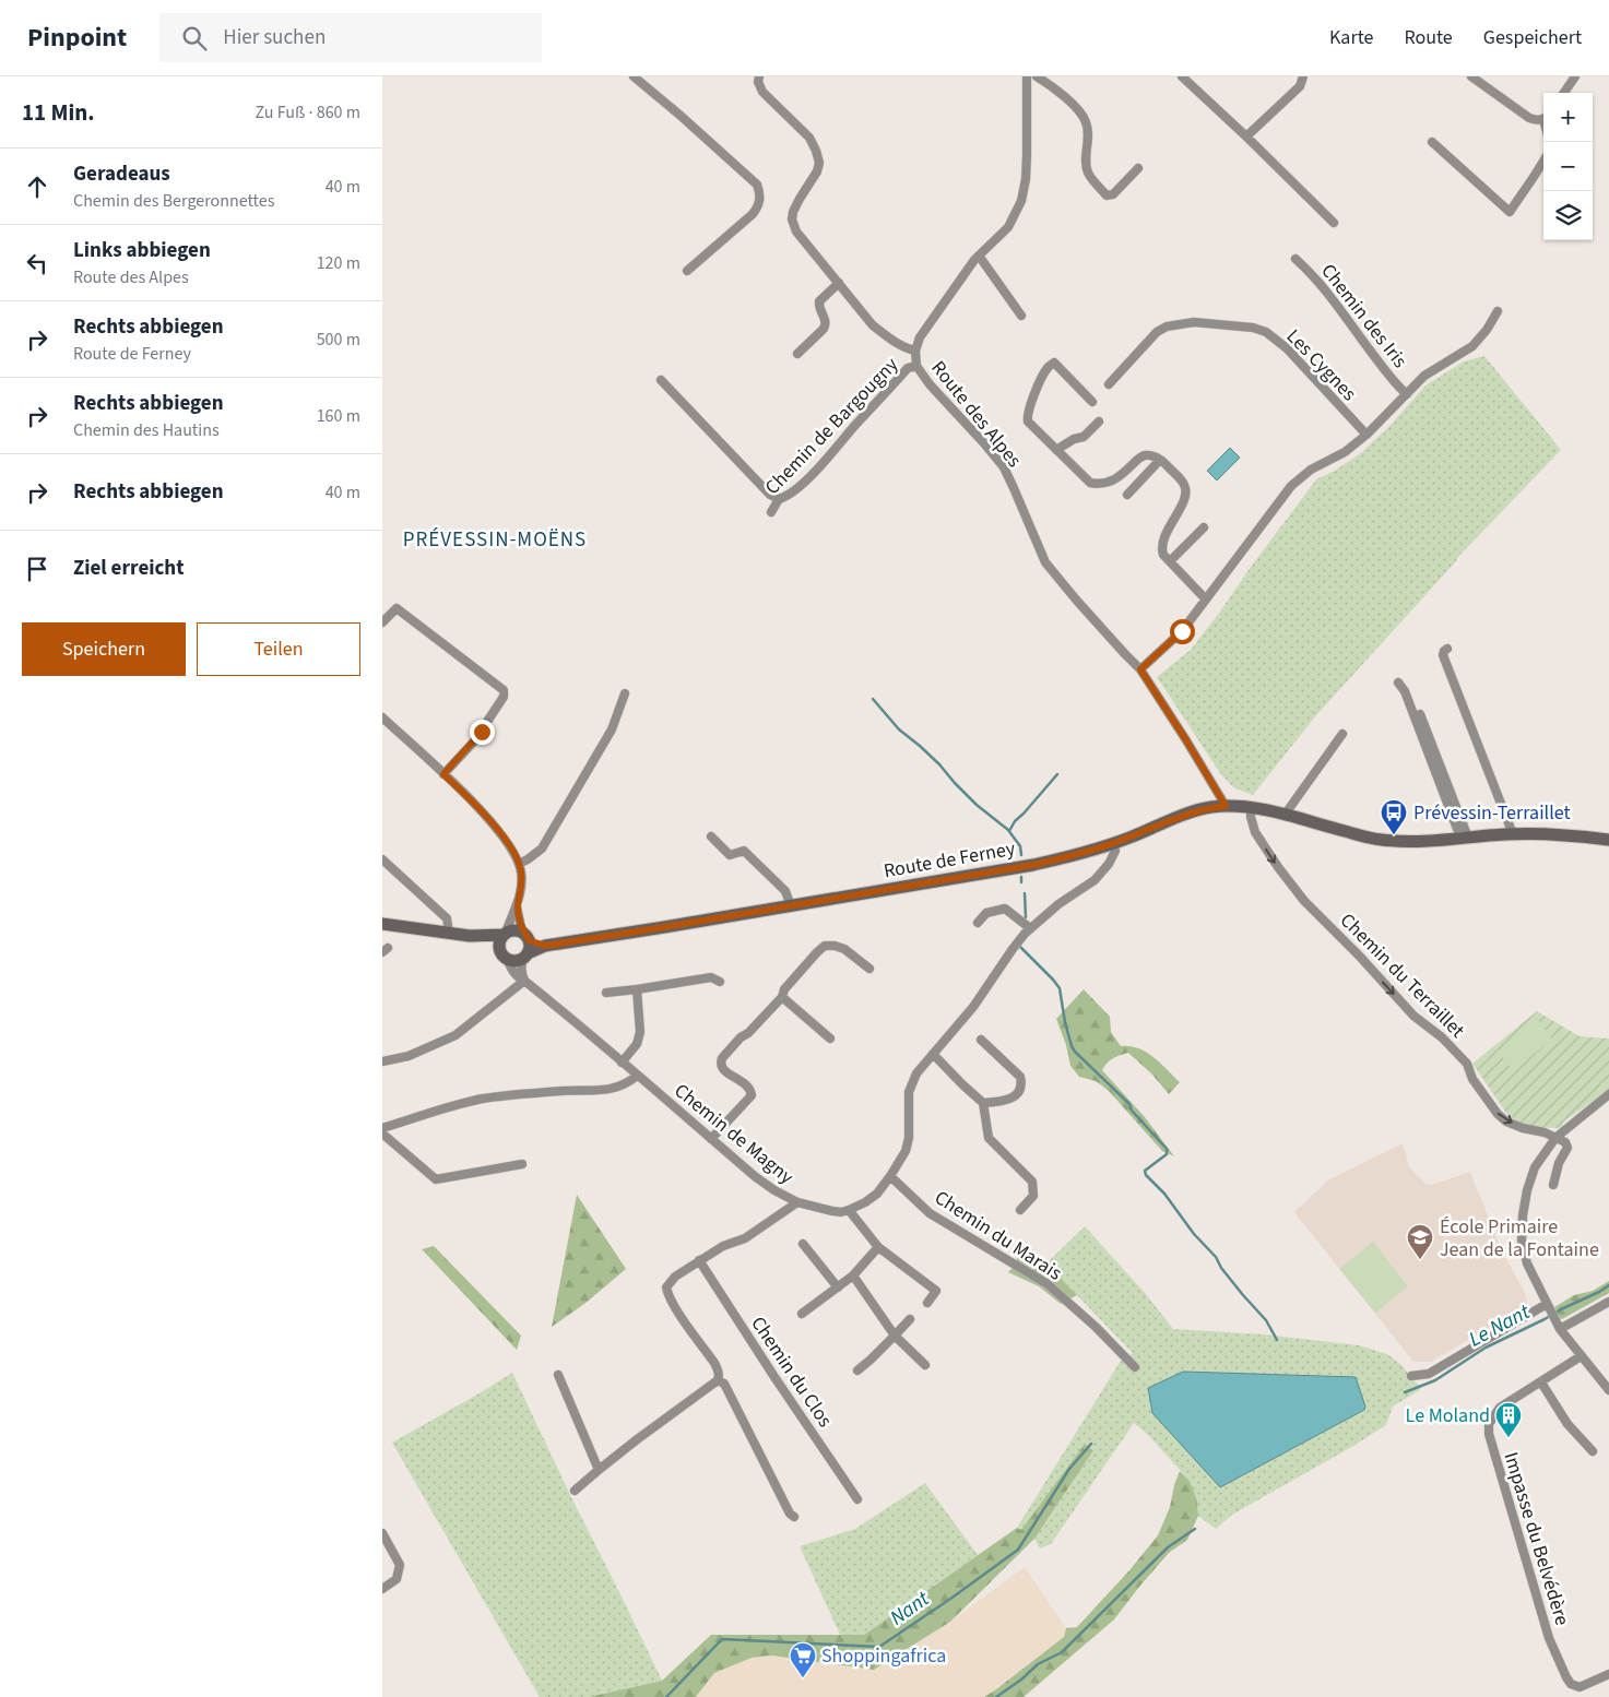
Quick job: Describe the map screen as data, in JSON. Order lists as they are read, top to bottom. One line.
{"streets":{"main road":["Route de Ferney"],"street":["Chemin des Iris","Les Cygnes","Route des Alpes","Chemin de Bargougny","Chemin du Terraillet","Chemin de Magny","Chemin du Marais","Chemin du Clos","Impasse du Belvédère"]},"crossings":[["Route des Alpes","Chemin de Bargougny"],["Route des Alpes","Route de Ferney"],["Route de Ferney","Chemin du Terraillet"],["Route de Ferney","Chemin de Magny"]],"one_way":["Chemin du Terraillet"],"districts":["PRÉVESSIN-MOËNS"],"water":["Le Nant","Nant"],"places":{"bus stop":["Prévessin-Terraillet"],"school or university":["École Primaire Jean de la Fontaine"],"building":["Le Moland"],"supermarket":["Shoppingafrica"]},"page":{"header":"Pinpoint","search":"Hier suchen","nav":["Karte","Route","Gespeichert"],"heading":["11 Min.","Zu Fuß · 860 m"],"map_buttons":["+","−"],"list":[["Geradeaus","Chemin des Bergeronnettes","40 m"],["Links abbiegen","Route des Alpes","120 m"],["Rechts abbiegen","Route de Ferney","500 m"],["Rechts abbiegen","Chemin des Hautins","160 m"],["Rechts abbiegen","40 m"],"Ziel erreicht"],"buttons":["Speichern","Teilen"]}}
